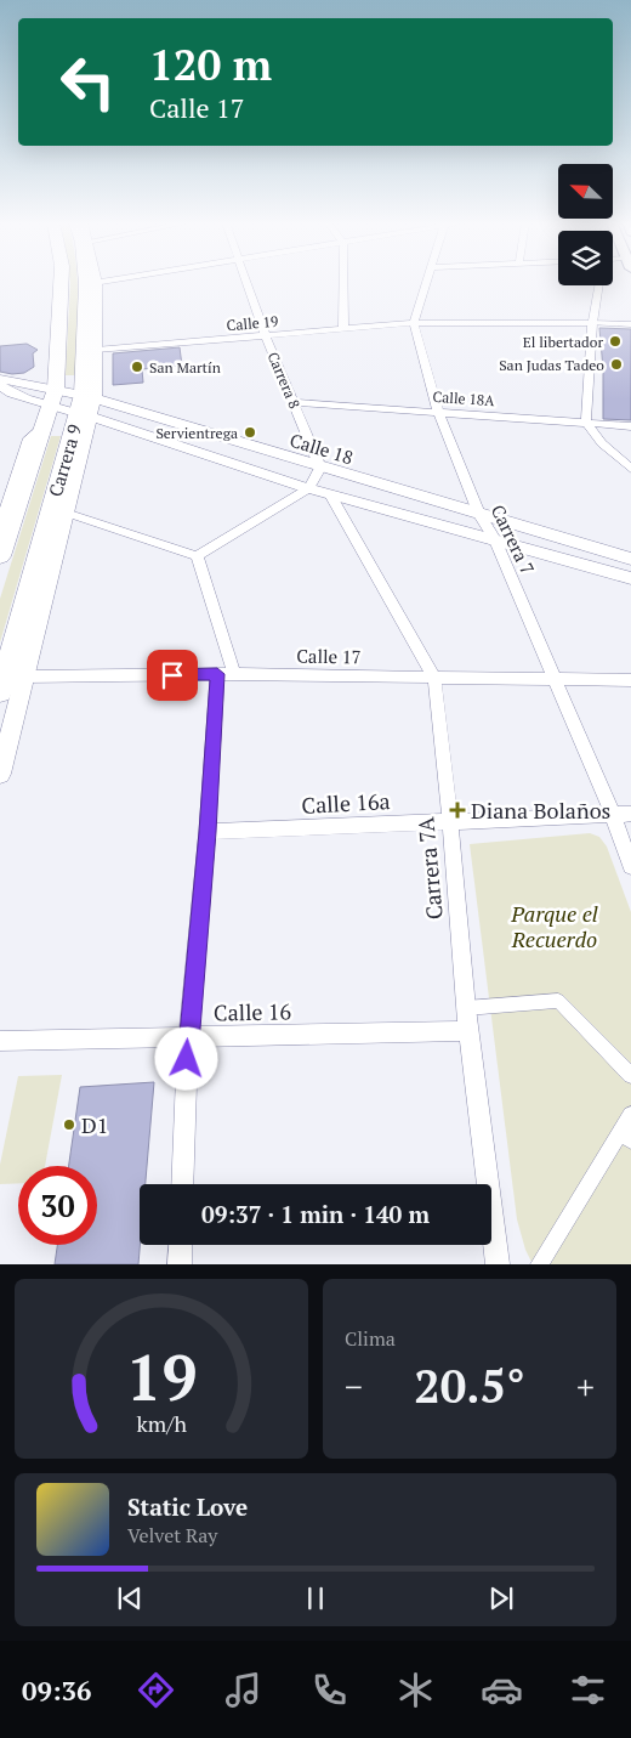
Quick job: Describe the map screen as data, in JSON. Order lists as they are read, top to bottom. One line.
{"streets":{"main road":["Carrera 9"],"street":["Calle 19","Carrera 8","Calle 18A","Calle 18","Carrera 7","Calle 17","Calle 16a","Carrera 7A","Calle 16"]},"crossings":[["Calle 19","Carrera 8"],["Calle 19","Carrera 7"],["Carrera 8","Calle 18A"],["Carrera 8","Calle 18"],["Calle 18A","Carrera 7"],["Calle 18","Carrera 9"],["Calle 18","Carrera 7"],["Calle 18","Carrera 7A"],["Carrera 7","Calle 17"],["Carrera 7","Calle 16a"],["Calle 17","Carrera 7A"],["Calle 16a","Carrera 7A"],["Carrera 7A","Calle 16"]],"parks":["Parque el Recuerdo"],"places":{"other":["El libertador","San Judas Tadeo","San Martín","Servientrega","D1"],"health":["Diana Bolaños"]},"north":"top left","page":{"turn":["120 m","Calle 17"],"limit":"30","trip":"09:37 · 1 min · 140 m","tile":"Clima","heat":["−","20.5°","+"],"song":["Static Love","Velvet Ray"],"tabs":"09:36","gauge":["19","km/h"]}}
